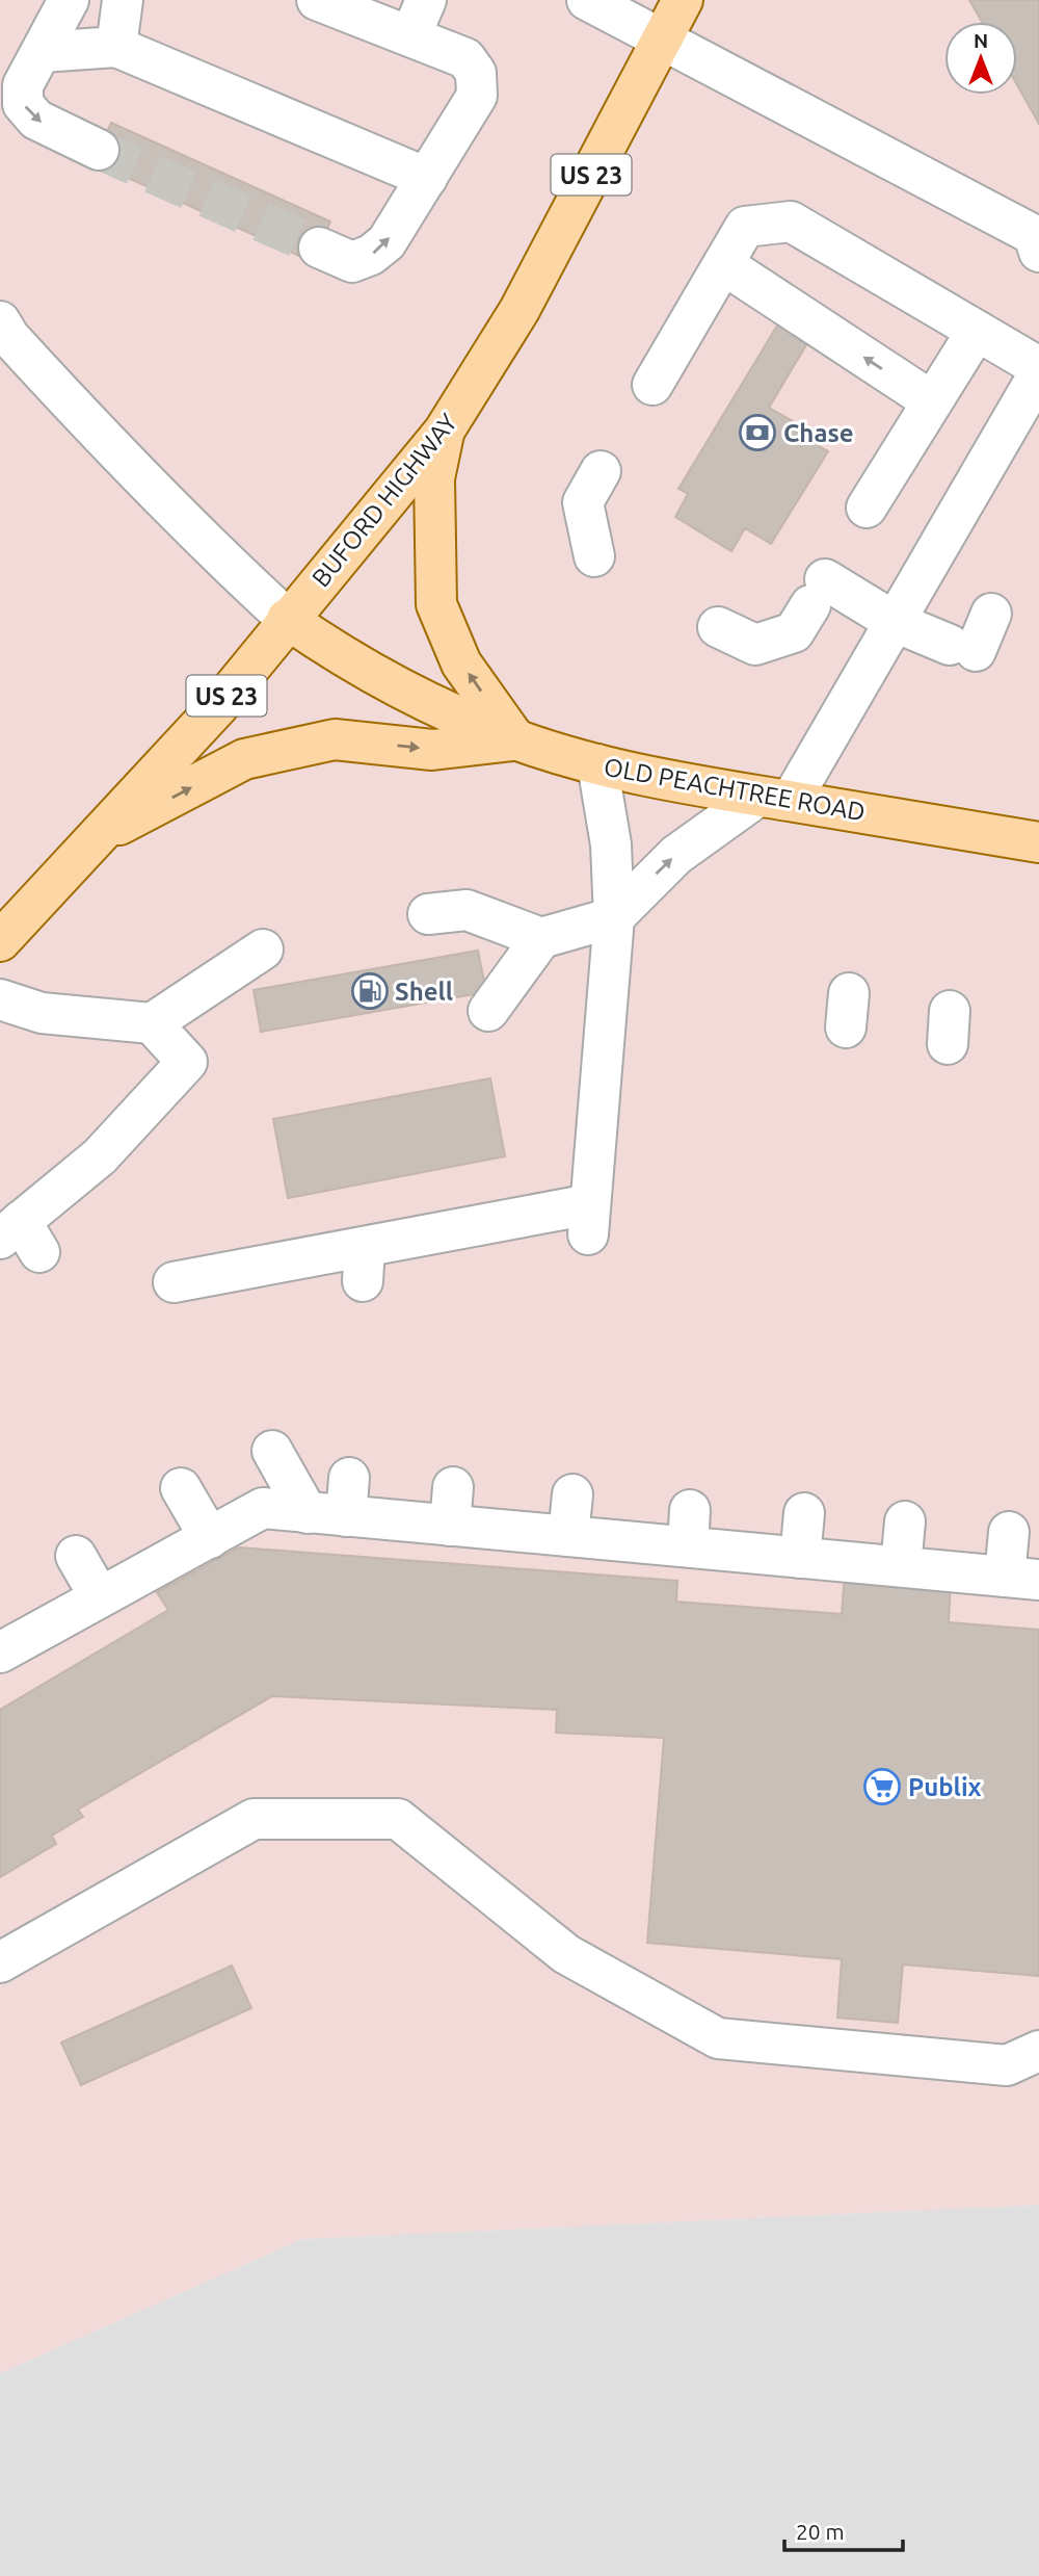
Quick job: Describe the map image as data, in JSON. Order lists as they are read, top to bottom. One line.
{"streets":{"main road":["US 23","BUFORD HIGHWAY","OLD PEACHTREE ROAD"]},"crossings":[["BUFORD HIGHWAY","OLD PEACHTREE ROAD"]],"places":{"bank":["Chase"],"fuel station":["Shell"],"supermarket":["Publix"]},"scale_bar":"20 m","north":"top"}
